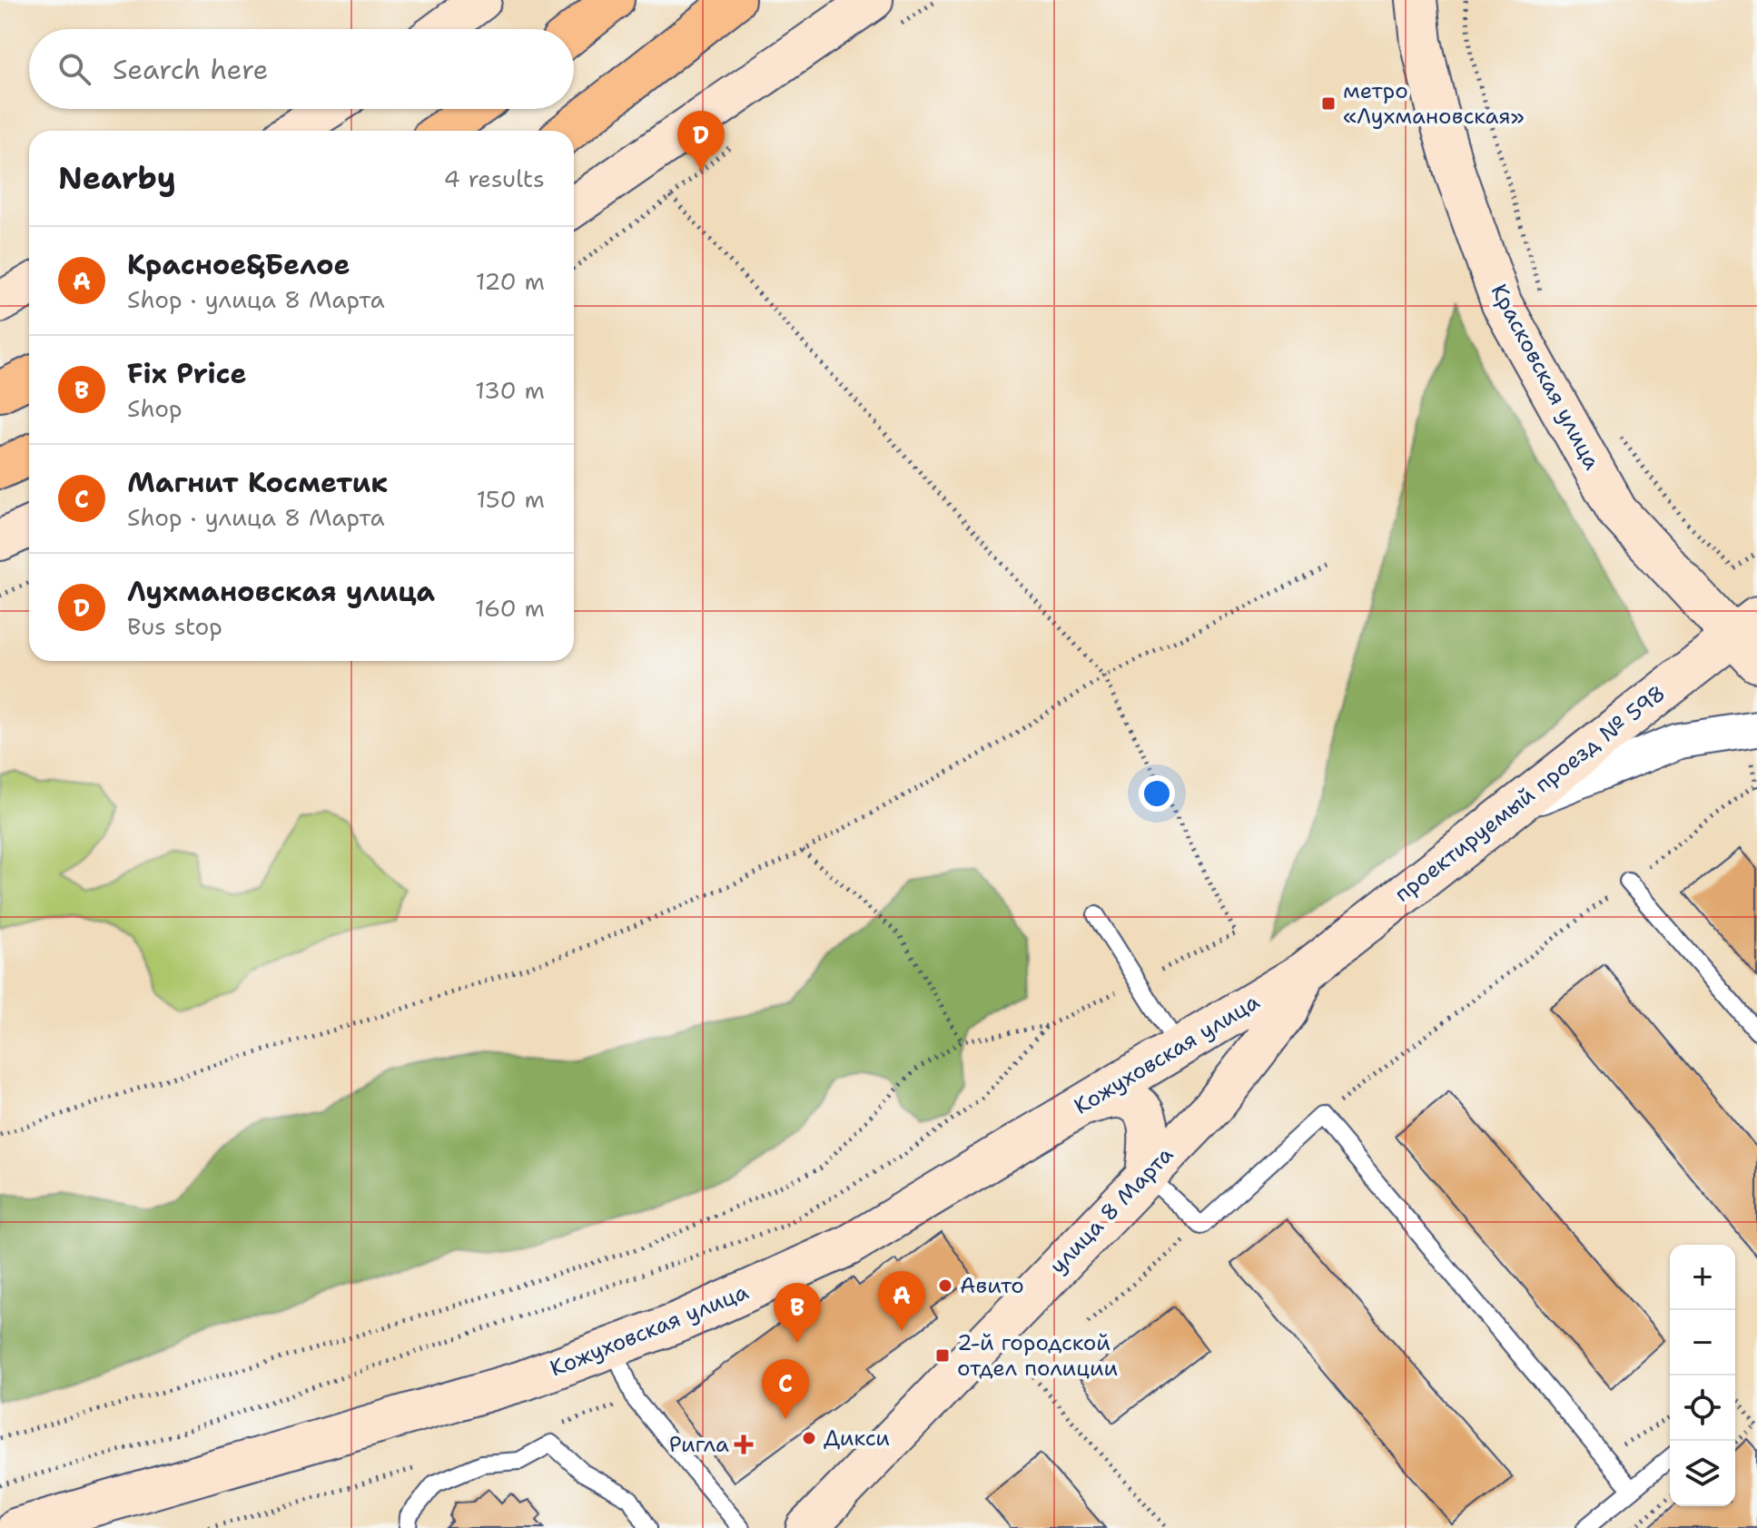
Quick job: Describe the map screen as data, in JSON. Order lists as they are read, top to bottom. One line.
{"streets":{"street":["Красковская улица","проектируемый проезд № 598","Кожуховская улица","улица 8 Марта"]},"crossings":[["Красковская улица","проектируемый проезд № 598"],["проектируемый проезд № 598","Кожуховская улица"],["проектируемый проезд № 598","улица 8 Марта"],["Кожуховская улица","улица 8 Марта"]],"places":{"transit":["метро «Лухмановская»","2-й городской отдел полиции"],"other":["Авито","Дикси"],"health":["Ригла"]},"page":{"search":"Search here","pins":["D","A","B","C"],"heading":["Nearby","4 results"],"list":[{"mark":"A","name":"Красное&Белое","note":"Shop · улица 8 Марта","value":"120 m"},{"mark":"B","name":"Fix Price","note":"Shop","value":"130 m"},{"mark":"C","name":"Магнит Косметик","note":"Shop · улица 8 Марта","value":"150 m"},{"mark":"D","name":"Лухмановская улица","note":"Bus stop","value":"160 m"}],"map_buttons":["+","−"]}}
